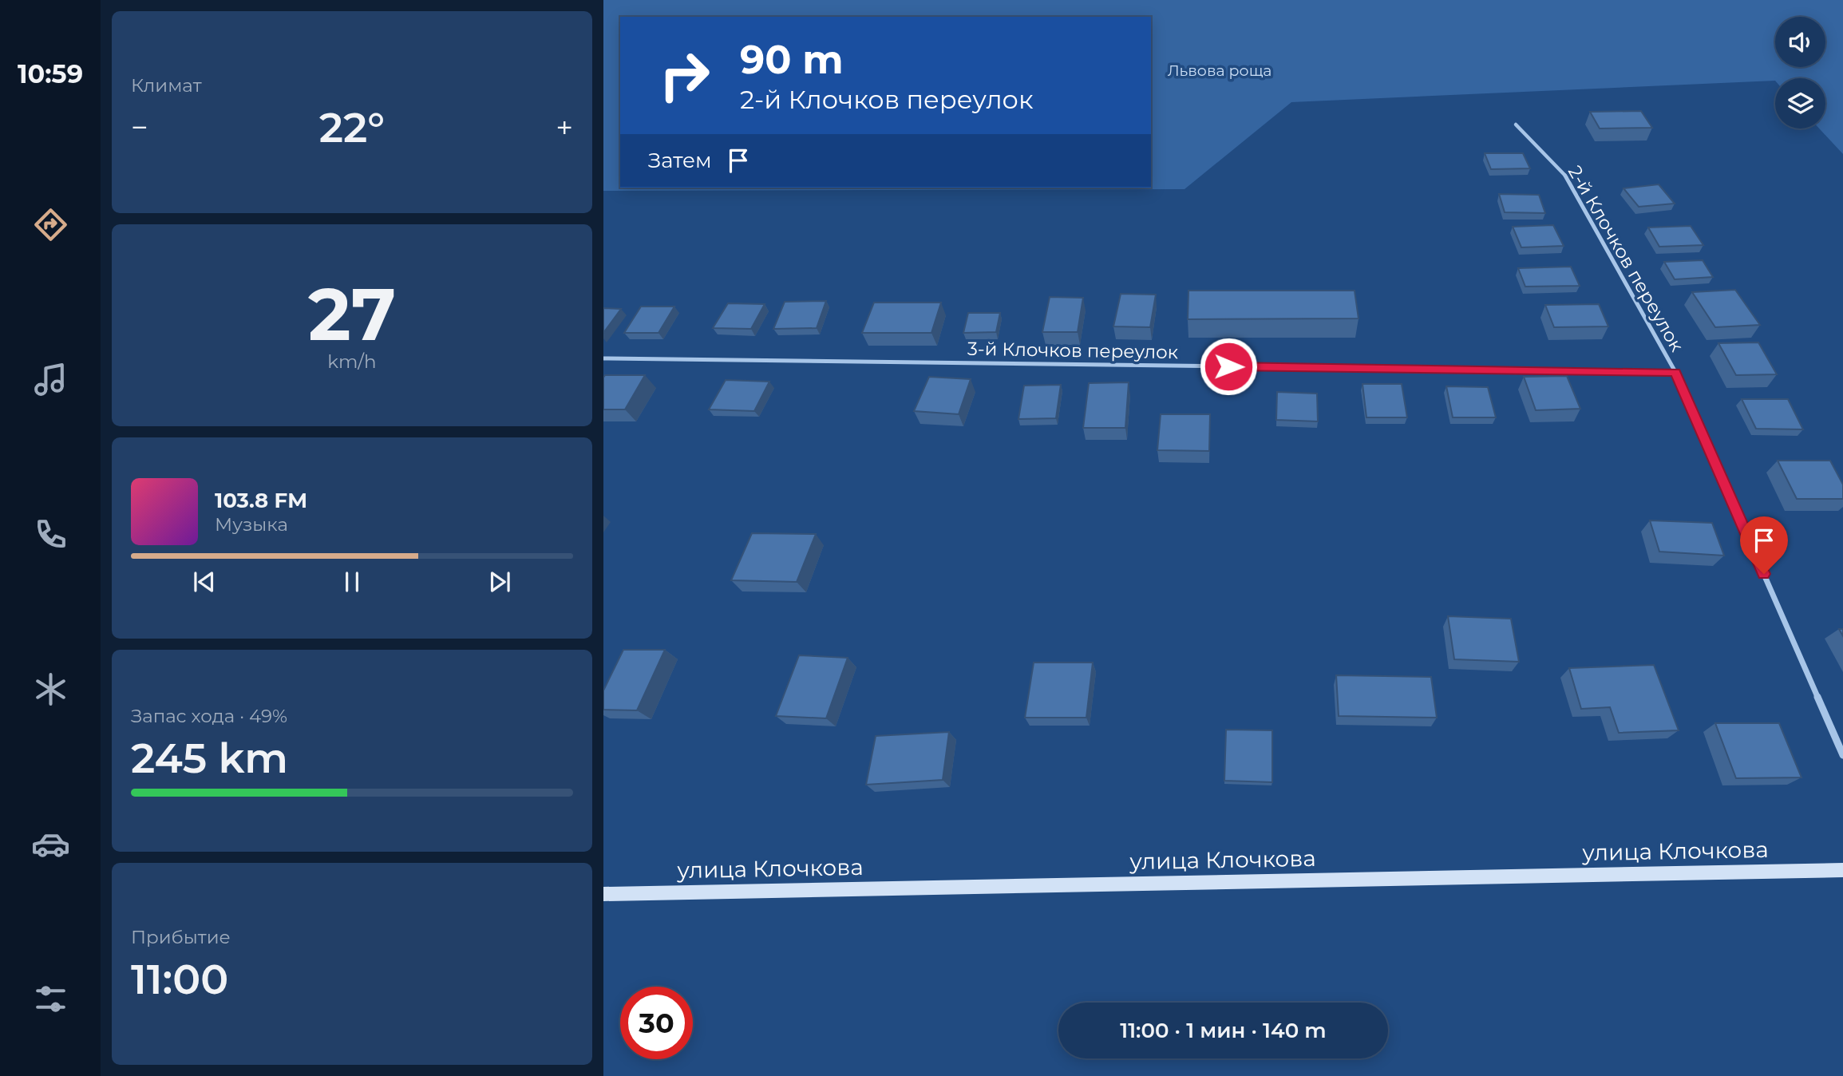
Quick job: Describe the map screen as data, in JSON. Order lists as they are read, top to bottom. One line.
{"streets":{"street":["2-й Клочков переулок","3-й Клочков переулок","улица Клочкова"]},"crossings":[["2-й Клочков переулок","3-й Клочков переулок"]],"parks":["Львова роща"],"page":{"tabs":"10:59","tile":["Климат",["27","km/h"],["Запас хода · 49%","245 km"],["Прибытие","11:00"]],"turn":["90 m","2-й Клочков переулок"],"heat":["−","22°","+"],"then":"Затем","song":["103.8 FM","Музыка"],"limit":"30","trip":"11:00 · 1 мин · 140 m"}}
